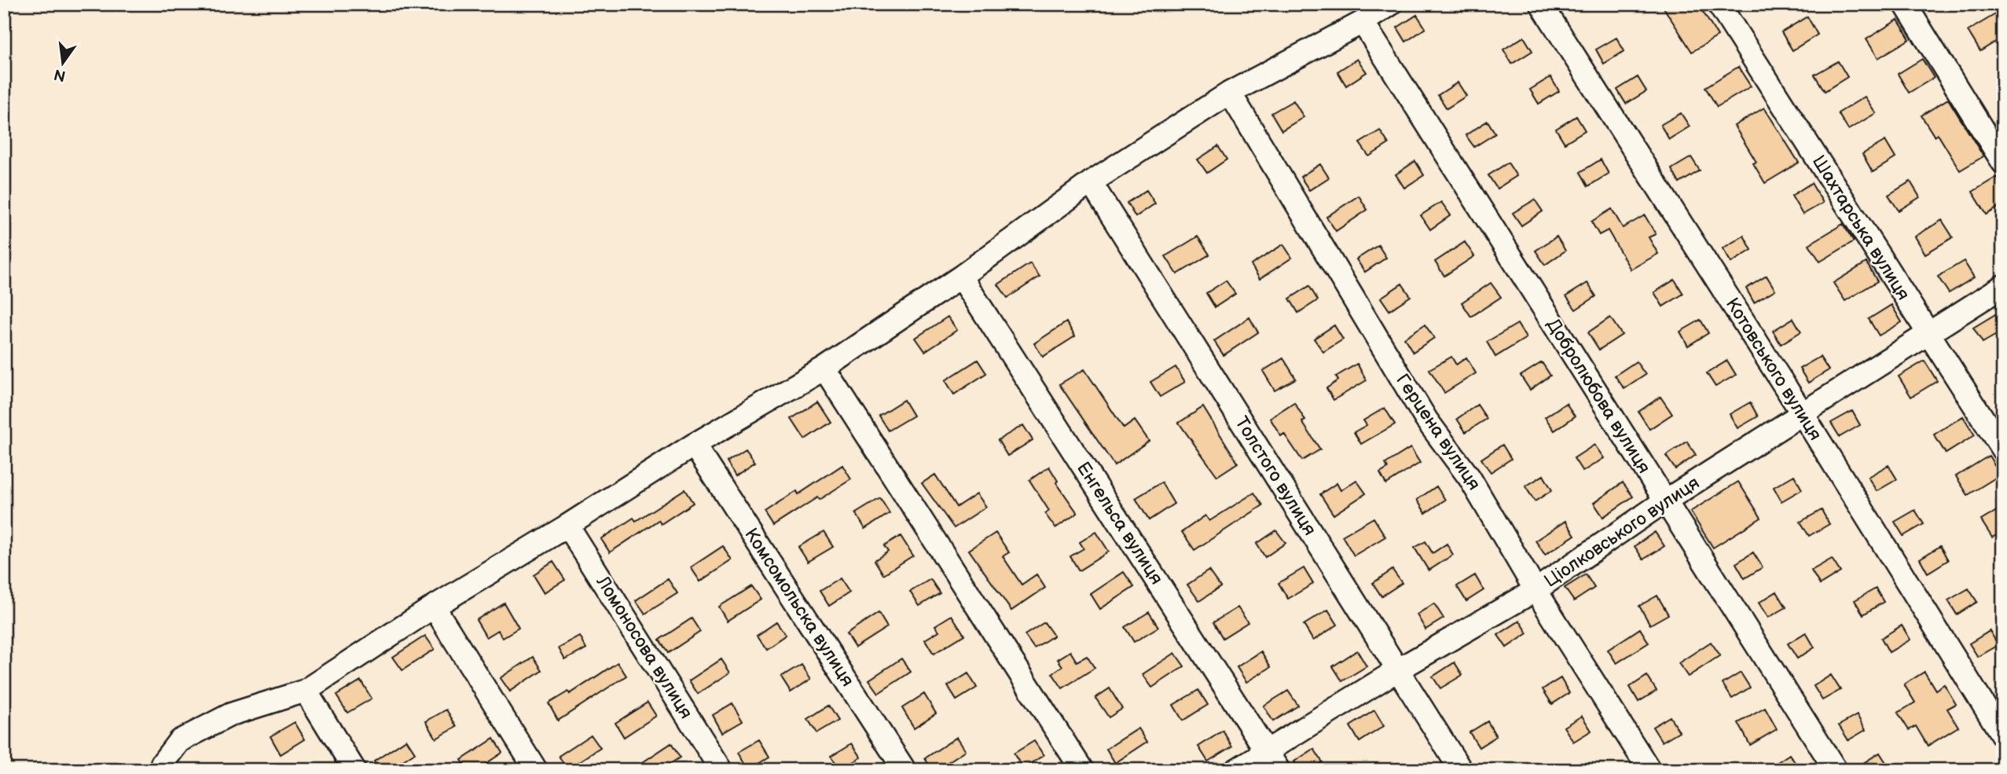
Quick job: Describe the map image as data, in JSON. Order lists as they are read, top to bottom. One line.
{"streets":{"street":["Шахтарська вулиця","Котовського вулиця","Добролюбова вулиця","Герцена вулиця","Толстого вулиця","Енгельса вулиця","Ціолковського вулиця","Комсомольска вулиця","Ломоносова вулиця"]},"crossings":[["Шахтарська вулиця","Ціолковського вулиця"],["Котовського вулиця","Ціолковського вулиця"],["Добролюбова вулиця","Ціолковського вулиця"],["Герцена вулиця","Ціолковського вулиця"],["Толстого вулиця","Ціолковського вулиця"],["Енгельса вулиця","Ціолковського вулиця"]],"north":"bottom"}
